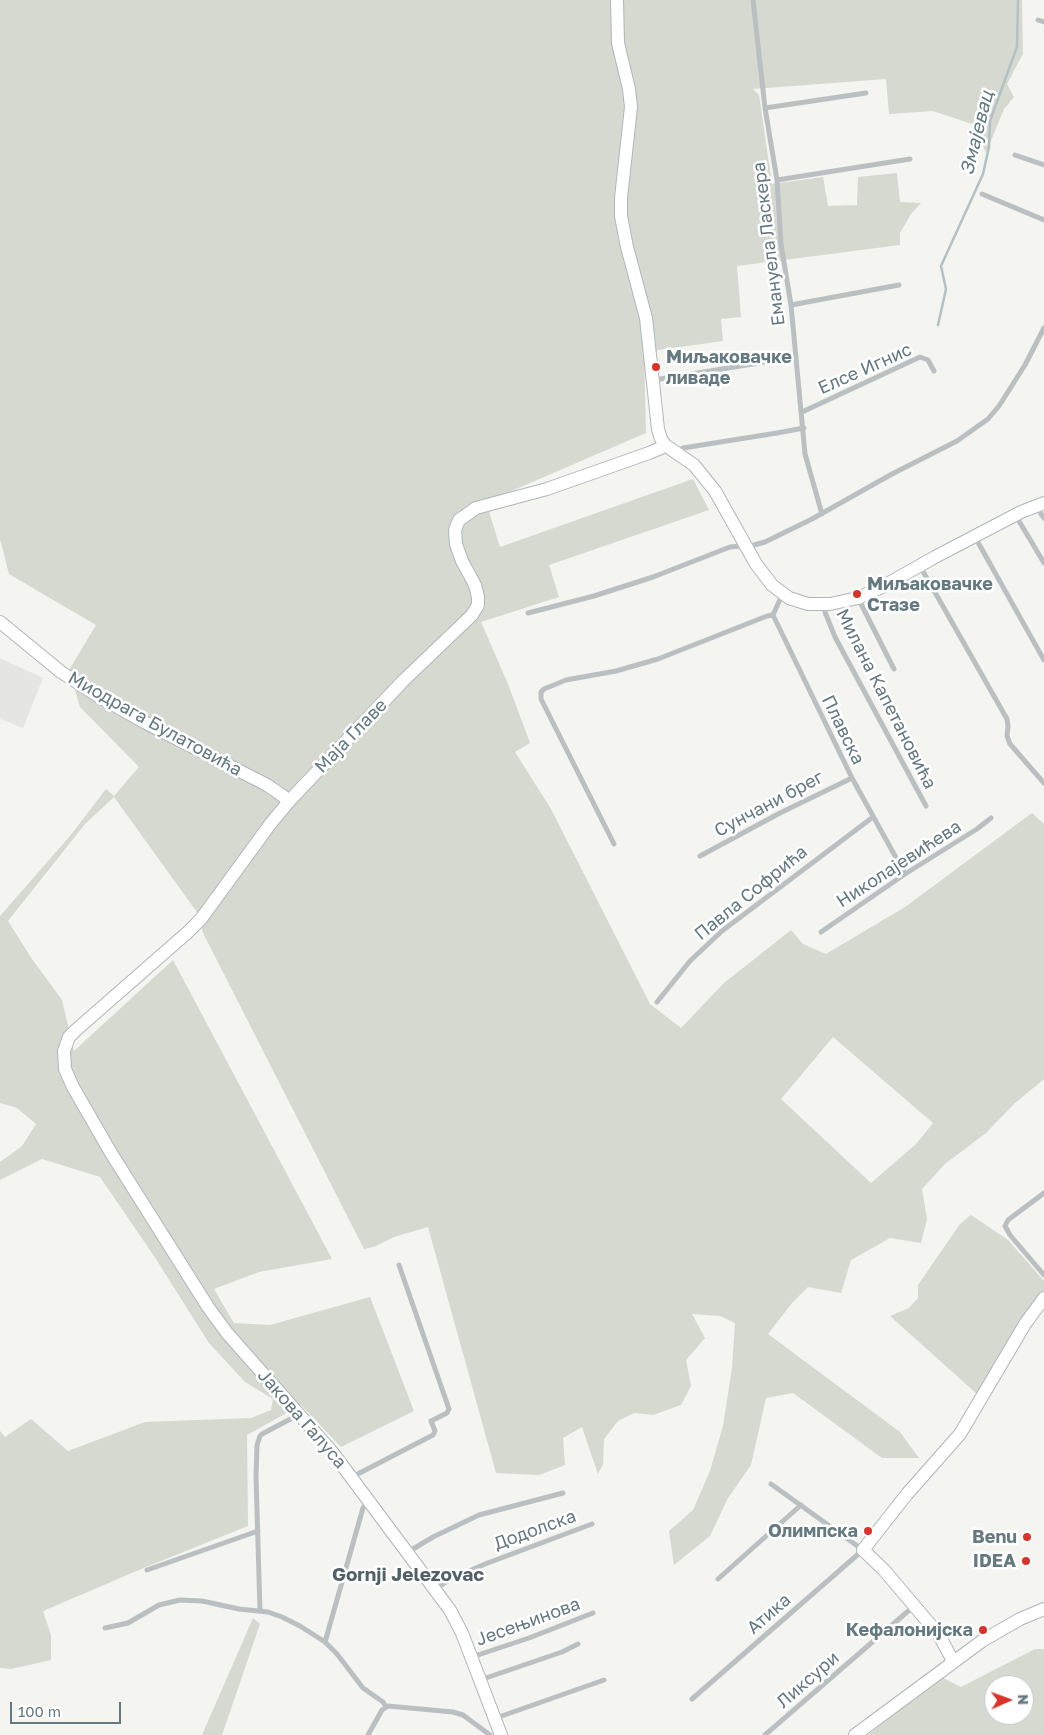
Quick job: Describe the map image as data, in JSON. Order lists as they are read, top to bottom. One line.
{"streets":{"street":["Емануела Ласкера","Елсе Игнис","Милана Капетановића","Миодрага Булатовића","Плавска","Маја Главе","Сунчани брег","Николајевићева","Павла Софрића","Јакова Галуса","Додолска","Атика","Јесењинова","Ликсури"]},"crossings":[["Емануела Ласкера","Елсе Игнис"],["Миодрага Булатовића","Маја Главе"],["Плавска","Сунчани брег"],["Плавска","Николајевићева"],["Плавска","Павла Софрића"],["Маја Главе","Јакова Галуса"],["Јакова Галуса","Додолска"],["Јакова Галуса","Јесењинова"]],"districts":["Gornji Jelezovac"],"water":["Змајевац"],"places":["Миљаковачке ливаде","Миљаковачке Стазе","Олимпска","Benu","IDEA","Кефалонијска"],"scale_bar":"100 m","north":"right"}
